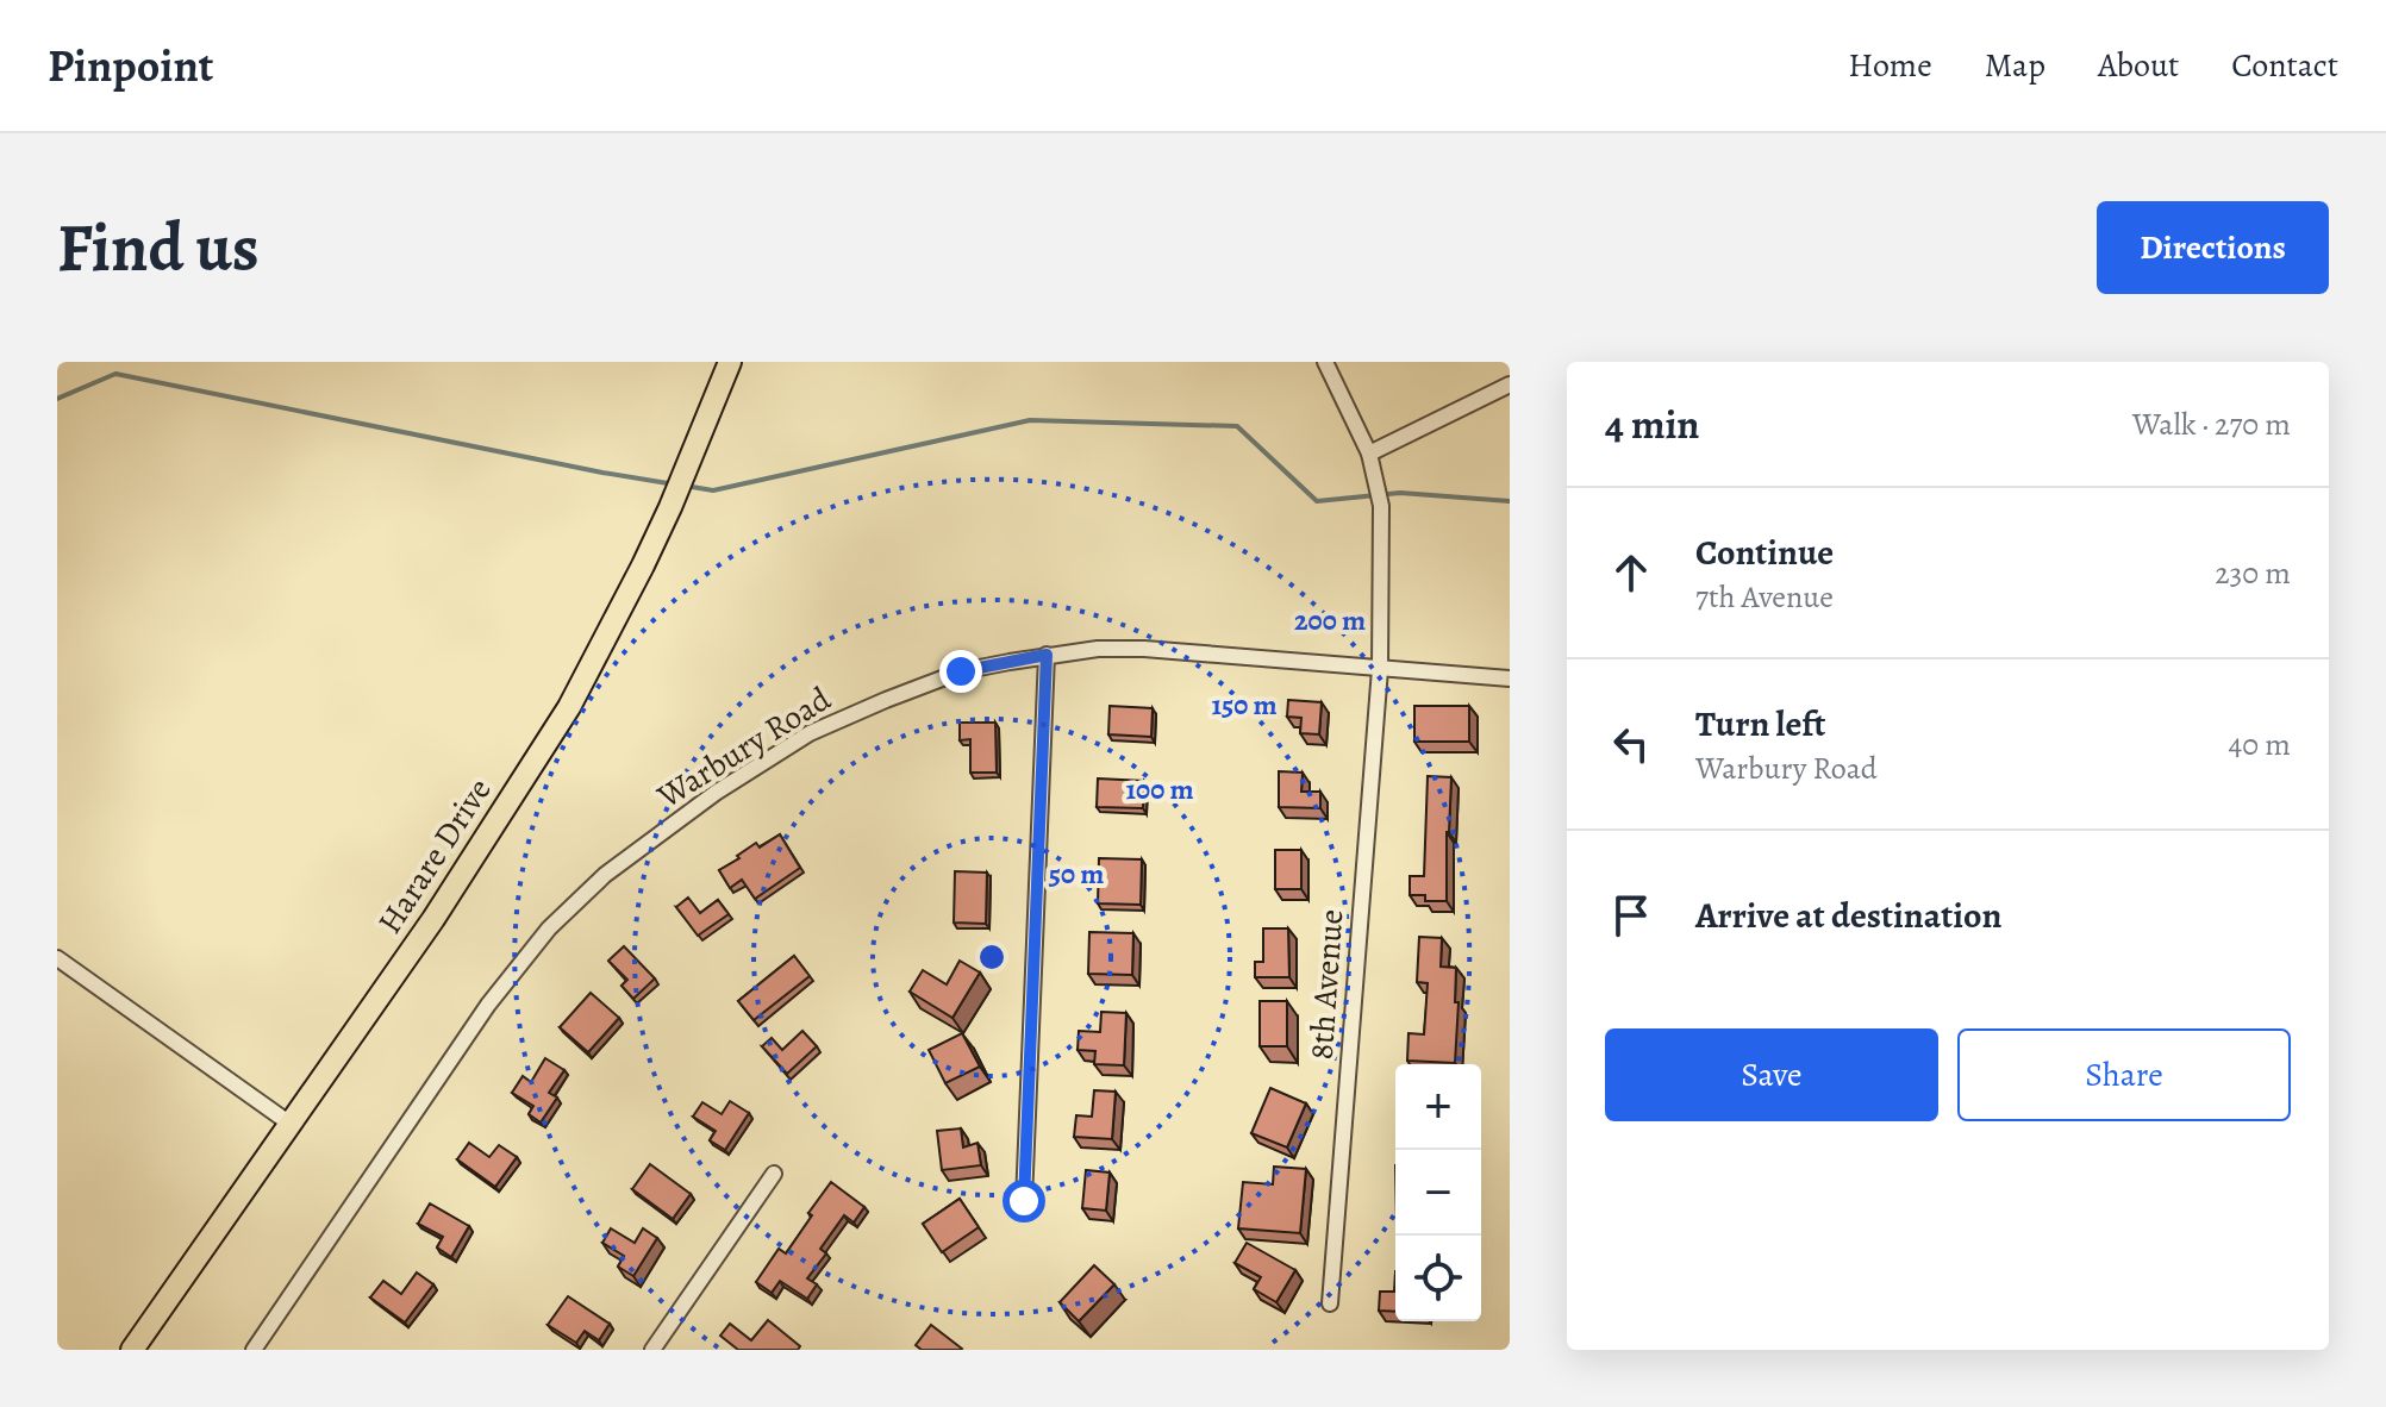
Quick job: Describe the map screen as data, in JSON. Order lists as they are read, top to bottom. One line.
{"streets":{"main road":["Harare Drive"],"street":["Warbury Road","8th Avenue"]},"crossings":[["Warbury Road","8th Avenue"]],"page":{"header":"Pinpoint","nav":["Home","Map","About","Contact"],"buttons":["Directions",["Save","Share"]],"title":"Find us","heading":["4 min","Walk · 270 m"],"list":[["Continue","7th Avenue","230 m"],["Turn left","Warbury Road","40 m"],"Arrive at destination"],"map_buttons":["+","−"]},"rings":["200 m","150 m","100 m","50 m"]}
